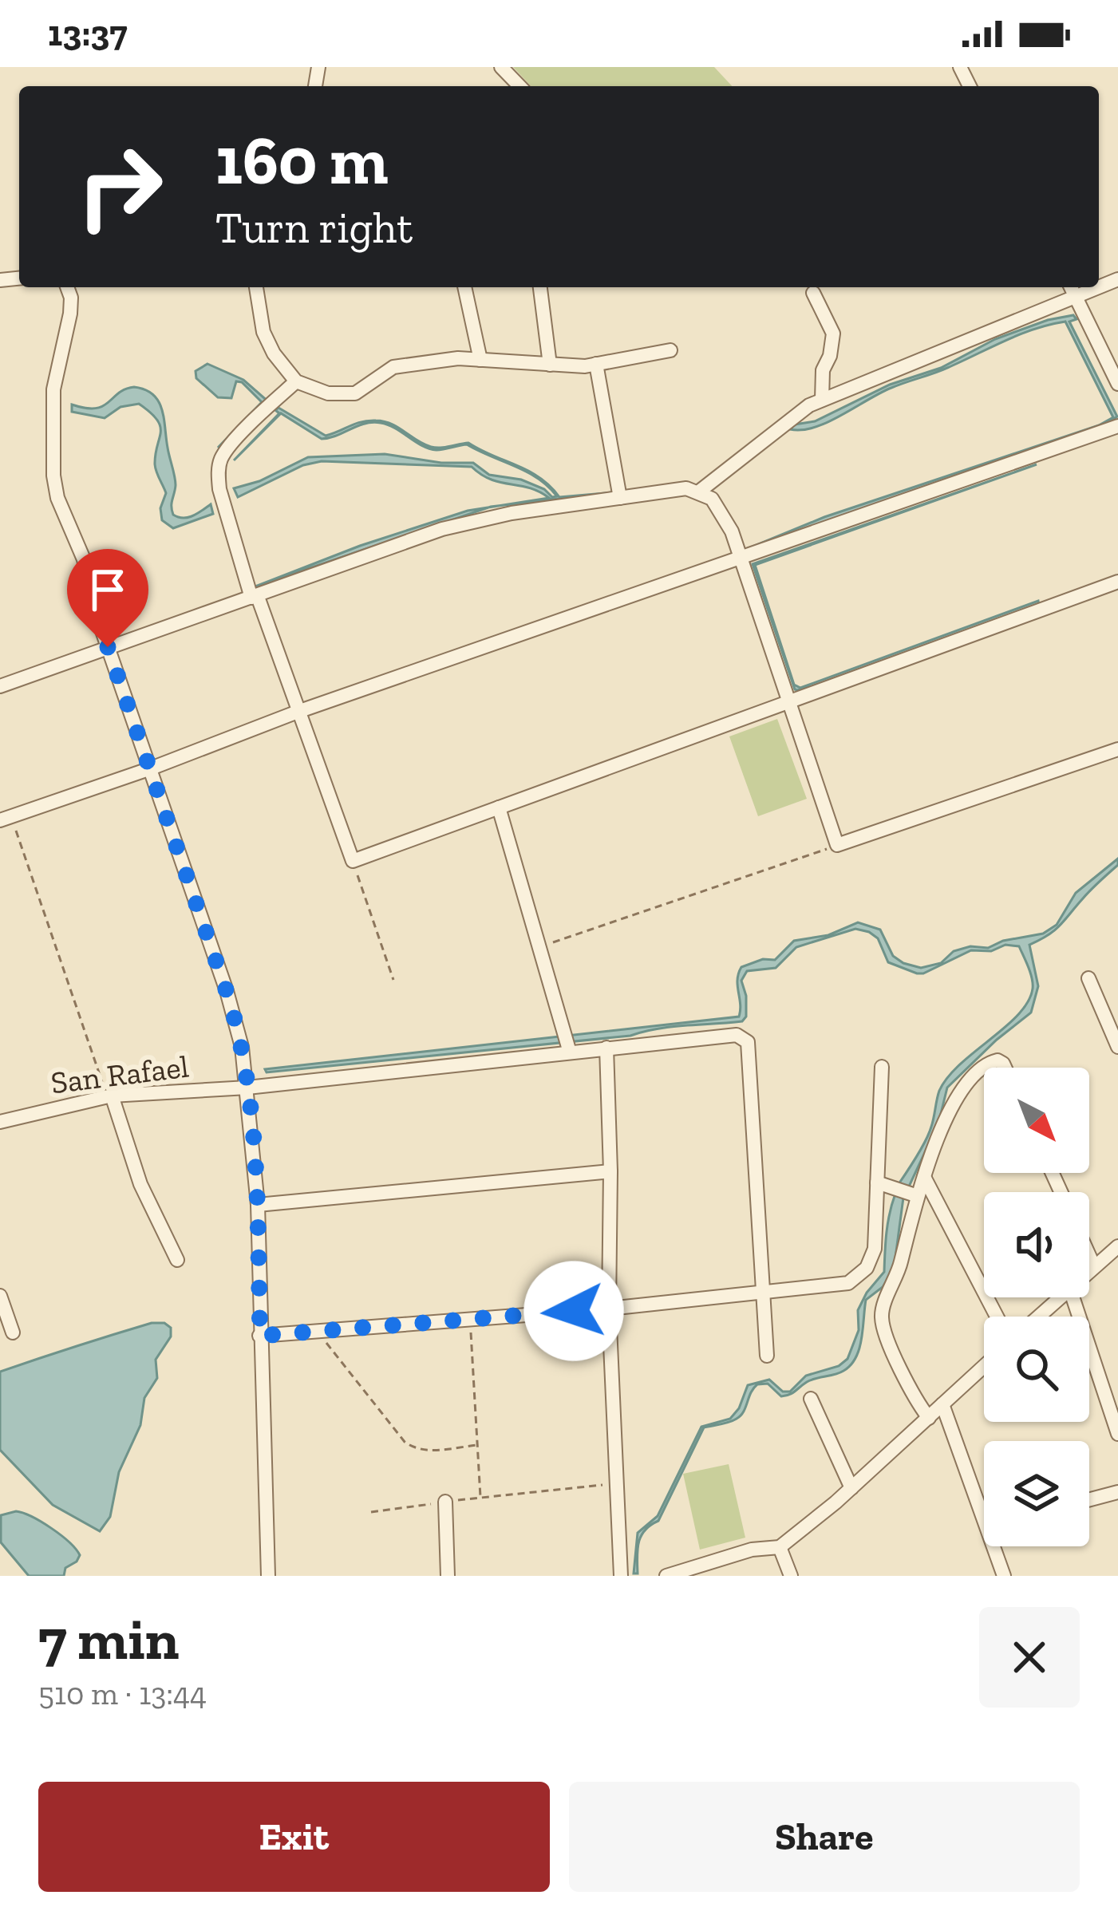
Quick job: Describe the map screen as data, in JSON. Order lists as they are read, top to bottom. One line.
{"streets":{"street":["San Rafael"]},"north":"bottom right","page":{"status":"13:37","turn":["160 m","Turn right"],"heading":["7 min","510 m · 13:44"],"buttons":["Exit","Share"]}}
